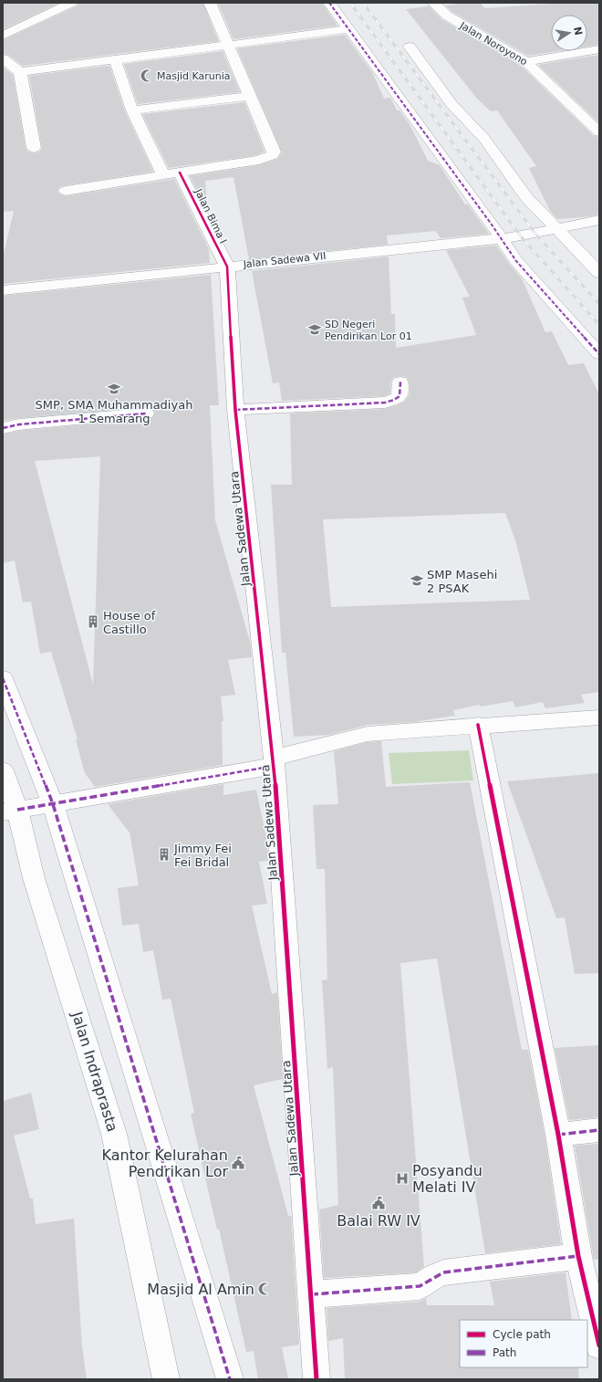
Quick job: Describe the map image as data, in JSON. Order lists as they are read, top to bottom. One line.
{"streets":{"street":["Jalan Noroyono","Jalan Bima I","Jalan Sadewa VII","Jalan Sadewa Utara","Jalan Indraprasta"]},"crossings":[["Jalan Bima I","Jalan Sadewa VII"],["Jalan Bima I","Jalan Sadewa Utara"],["Jalan Sadewa VII","Jalan Sadewa Utara"]],"places":{"mosque":["Masjid Karunia","Masjid Al Amin"],"school or university":["SD Negeri Pendirikan Lor 01","SMP, SMA Muhammadiyah 1 Semarang","SMP Masehi 2 PSAK"],"building":["House of Castillo","Jimmy Fei Fei Bridal"],"public building":["Kantor Kelurahan Pendrikan Lor","Balai RW IV"],"hospital":["Posyandu Melati IV"]},"legend":["Cycle path","Path"],"north":"right"}
